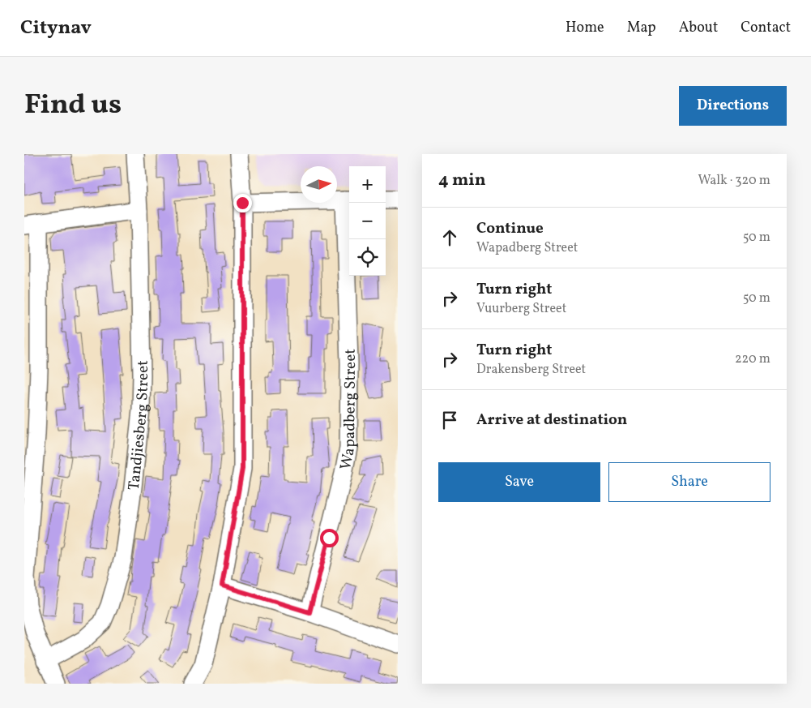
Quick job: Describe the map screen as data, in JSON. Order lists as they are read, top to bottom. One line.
{"streets":{"street":["Wapadberg Street","Tandjiesberg Street"]},"north":"right","page":{"header":"Citynav","nav":["Home","Map","About","Contact"],"title":"Find us","buttons":["Directions",["Save","Share"]],"heading":["4 min","Walk · 320 m"],"map_buttons":["+","−"],"list":[["Continue","Wapadberg Street","50 m"],["Turn right","Vuurberg Street","50 m"],["Turn right","Drakensberg Street","220 m"],"Arrive at destination"]}}
